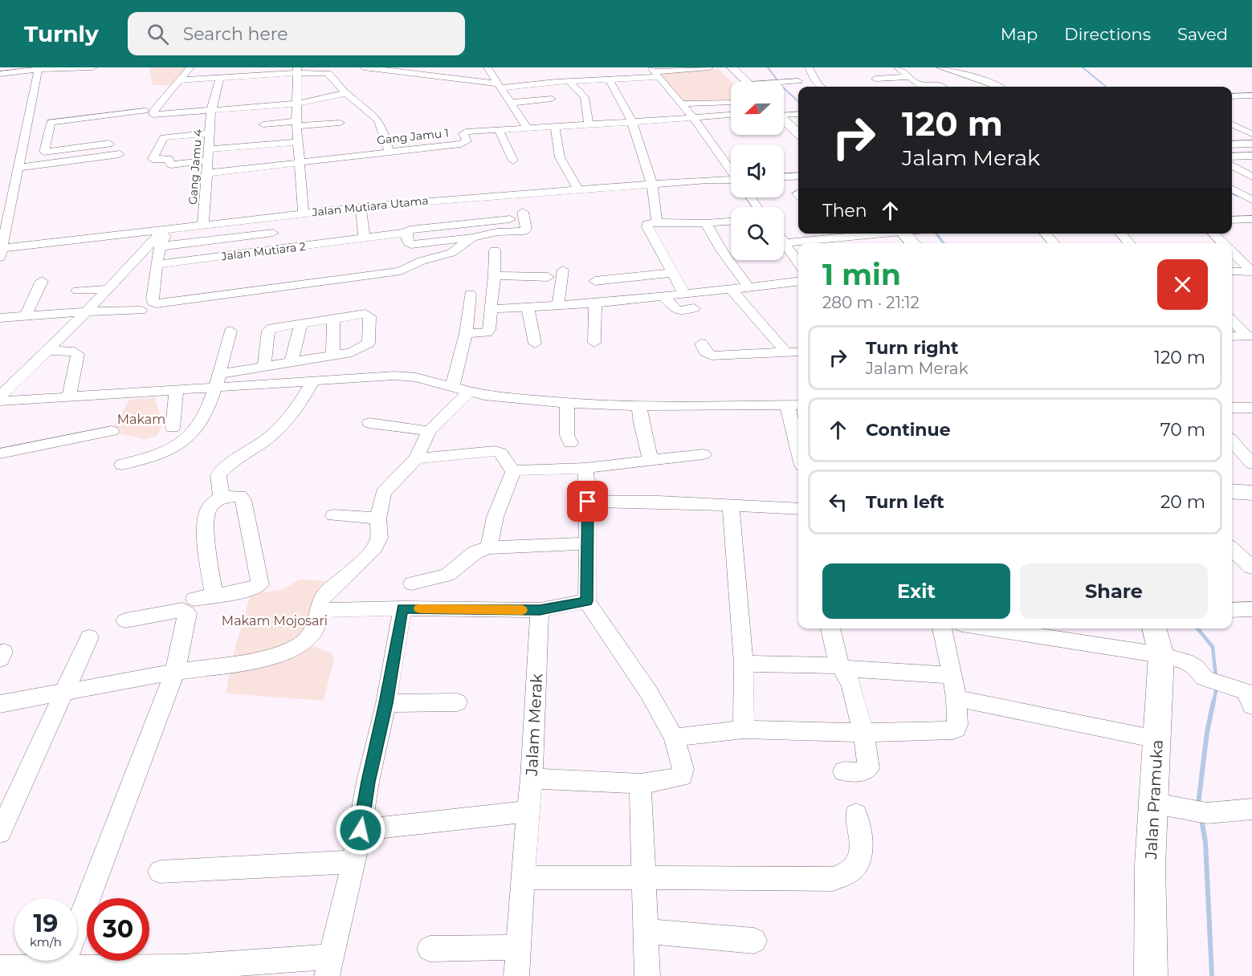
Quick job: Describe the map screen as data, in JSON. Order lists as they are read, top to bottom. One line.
{"streets":{"main road":["Jalan Pramuka"],"street":["Gang Jamu 1","Gang Jamu 4","Jalan Mutiara Utama","Jalan Mutiara 2","Jalam Merak"]},"crossings":[["Gang Jamu 1","Gang Jamu 4"],["Gang Jamu 4","Jalan Mutiara Utama"]],"parks":["Makam","Makam Mojosari"],"north":"left","page":{"header":"Turnly","search":"Search here","nav":["Map","Directions","Saved"],"turn":["120 m","Jalam Merak"],"then":"Then","heading":["1 min","280 m · 21:12"],"list":[{"name":"Turn right","note":"Jalam Merak","value":"120 m"},{"name":"Continue","value":"70 m"},{"name":"Turn left","value":"20 m"}],"buttons":["Exit","Share"],"speed":"19 km/h","limit":"30"}}
